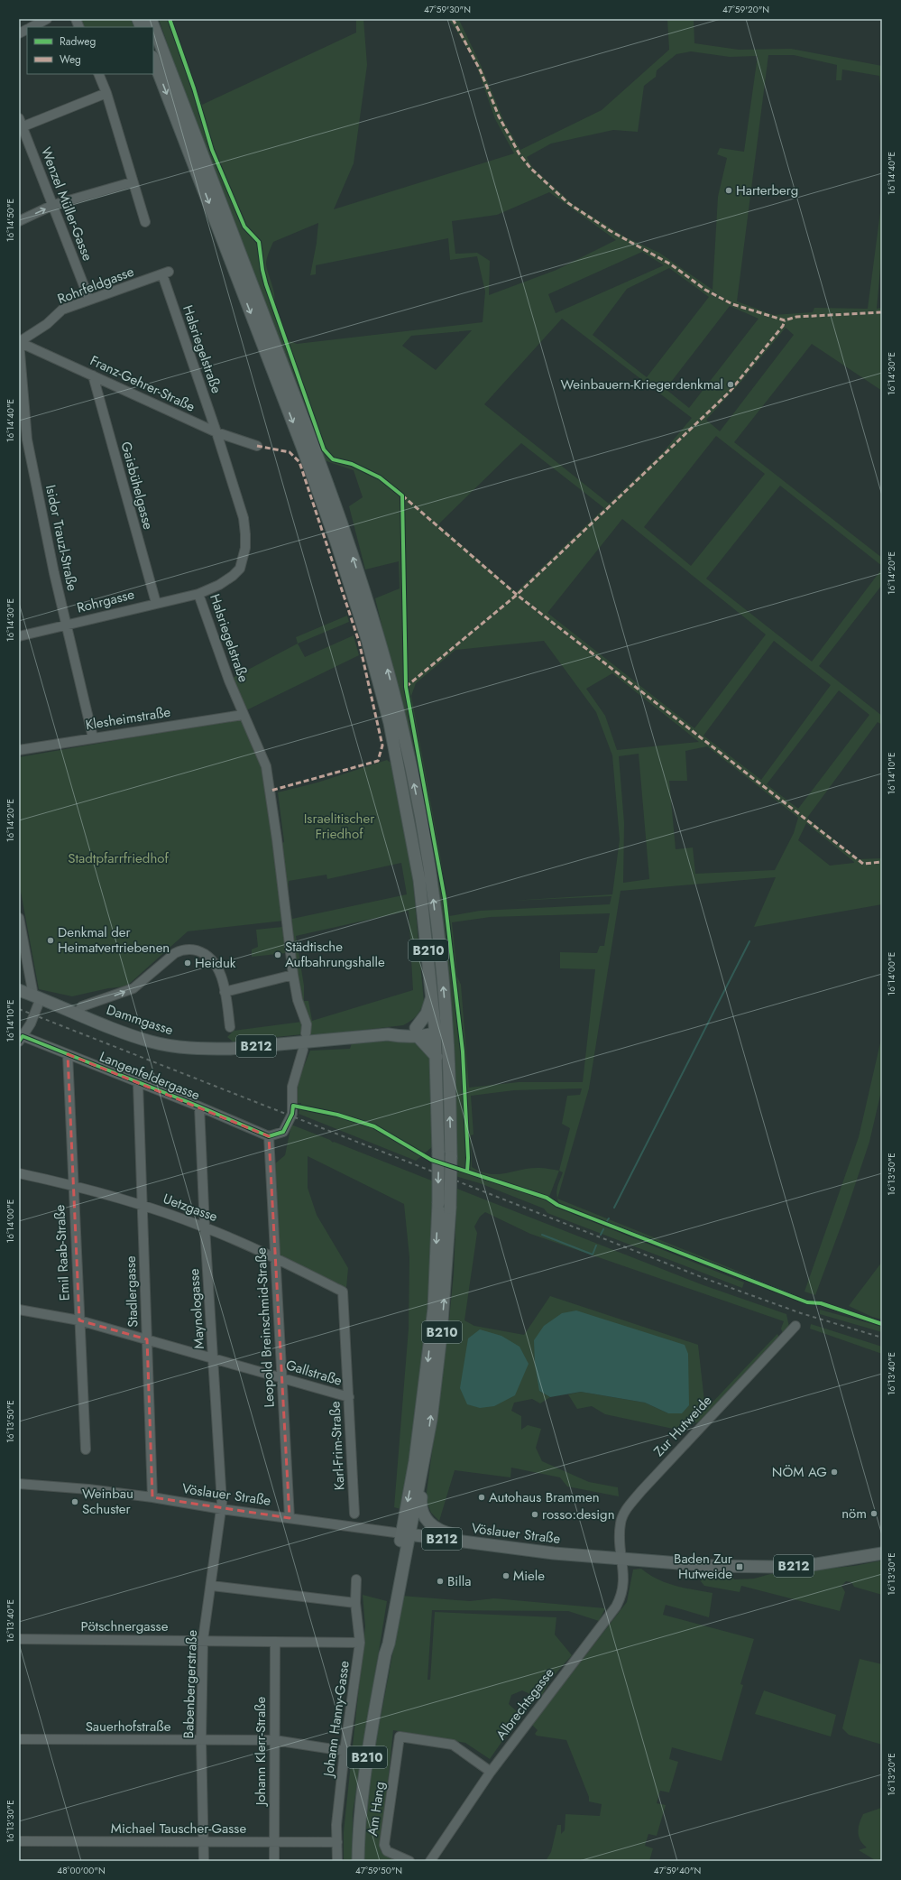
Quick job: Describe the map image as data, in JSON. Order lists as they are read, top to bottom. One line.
{"streets":{"main road":["B210","Dammgasse","B212","Vöslauer Straße"],"street":["Wenzel Müller-Gasse","Rohrfeldgasse","Halsriegelstraße","Franz-Gehrer-Straße","Gaisbühelgasse","Isidor Trauzl-Straße","Rohrgasse","Klesheimstraße","Langenfeldergasse","Uetzgasse","Emil Raab-Straße","Stadlergasse","Maynologasse","Leopold Breinschmid-Straße","Gallstraße","Zur Hutweide","Karl-Frim-Straße","Pötschnergasse","Babenbergerstraße","Albrechtsgasse","Johann Hanny-Gasse","Sauerhofstraße","Johann Klerr-Straße","Am Hang","Michael Tauscher-Gasse"]},"crossings":[["Wenzel Müller-Gasse","Rohrfeldgasse"],["Rohrfeldgasse","Halsriegelstraße"],["Rohrfeldgasse","Franz-Gehrer-Straße"],["Rohrfeldgasse","Isidor Trauzl-Straße"],["Halsriegelstraße","Franz-Gehrer-Straße"],["Halsriegelstraße","Rohrgasse"],["Halsriegelstraße","Klesheimstraße"],["Franz-Gehrer-Straße","Gaisbühelgasse"],["Franz-Gehrer-Straße","Isidor Trauzl-Straße"],["Gaisbühelgasse","Rohrgasse"],["Isidor Trauzl-Straße","Rohrgasse"],["Isidor Trauzl-Straße","Klesheimstraße"],["B210","Dammgasse"],["B210","Vöslauer Straße"],["Langenfeldergasse","Emil Raab-Straße"],["Langenfeldergasse","Stadlergasse"],["Langenfeldergasse","Maynologasse"],["Langenfeldergasse","Leopold Breinschmid-Straße"],["Uetzgasse","Emil Raab-Straße"],["Uetzgasse","Stadlergasse"],["Uetzgasse","Maynologasse"],["Uetzgasse","Leopold Breinschmid-Straße"],["Uetzgasse","Karl-Frim-Straße"],["Emil Raab-Straße","Gallstraße"],["Stadlergasse","Gallstraße"],["Stadlergasse","Vöslauer Straße"],["Maynologasse","Gallstraße"],["Maynologasse","Vöslauer Straße"],["Maynologasse","Babenbergerstraße"],["Leopold Breinschmid-Straße","Gallstraße"],["Leopold Breinschmid-Straße","Vöslauer Straße"],["Gallstraße","Karl-Frim-Straße"],["Zur Hutweide","Vöslauer Straße"],["Zur Hutweide","Albrechtsgasse"],["Vöslauer Straße","Babenbergerstraße"],["Vöslauer Straße","Albrechtsgasse"],["Pötschnergasse","Babenbergerstraße"],["Pötschnergasse","Johann Hanny-Gasse"],["Pötschnergasse","Johann Klerr-Straße"],["Babenbergerstraße","Sauerhofstraße"],["Babenbergerstraße","Michael Tauscher-Gasse"],["Albrechtsgasse","Am Hang"],["Johann Hanny-Gasse","Sauerhofstraße"],["Johann Hanny-Gasse","Michael Tauscher-Gasse"],["Sauerhofstraße","Johann Klerr-Straße"],["Johann Klerr-Straße","Michael Tauscher-Gasse"]],"parks":["Israelitischer Friedhof","Stadtpfarrfriedhof"],"places":{"other":["Harterberg","Weinbauern-Kriegerdenkmal","Denkmal der Heimatvertriebenen","Städtische Aufbahrungshalle","Heiduk","NÖM AG","Autohaus Brammen","Weinbau Schuster","nöm","rosso:design","Miele","Billa"],"transit":["Baden Zur Hutweide"]},"legend":["Radweg","Weg"],"coordinates":["47°59'30\"N","47°59'20\"N","16°14'40\"E","16°14'50\"E","16°14'30\"E","16°14'20\"E","16°14'10\"E","16°14'00\"E","16°13'50\"E","16°13'40\"E","16°13'30\"E","16°13'20\"E","48°00'00\"N","47°59'50\"N","47°59'40\"N"]}
